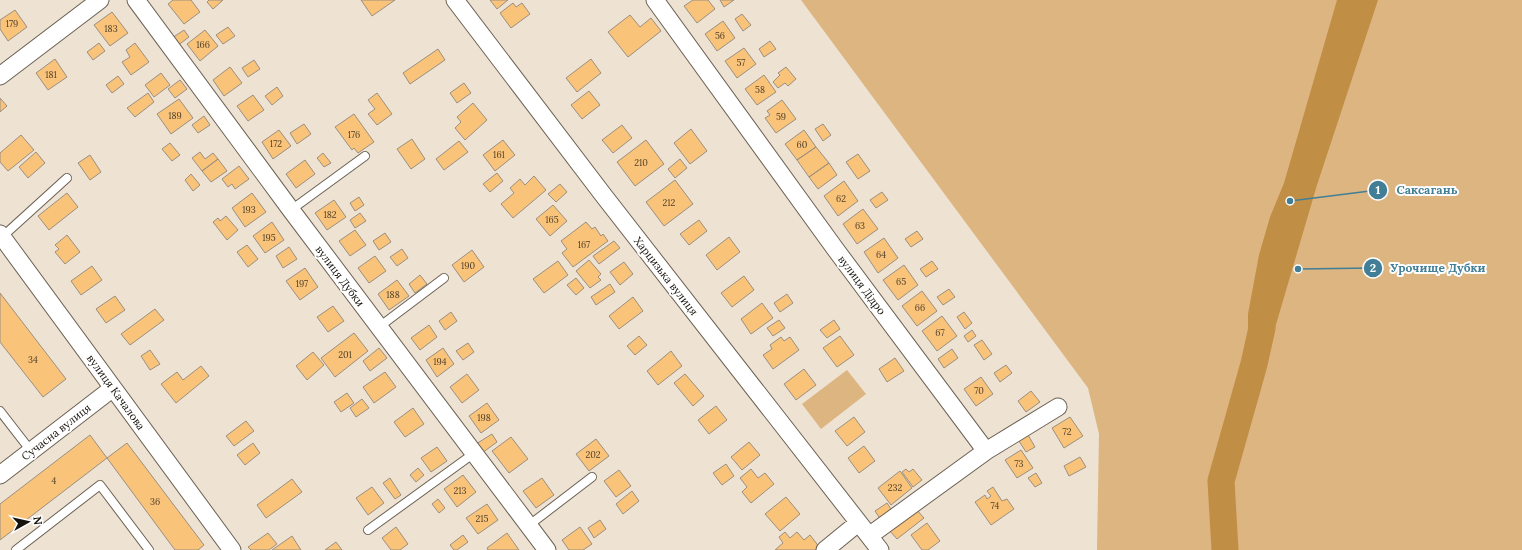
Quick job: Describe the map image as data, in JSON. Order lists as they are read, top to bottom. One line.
{"streets":{"street":["вулиця Дубки","Харцизька вулиця","вулиця Дідро","вулиця Качалова","Сучасна вулиця"]},"crossings":[["вулиця Качалова","Сучасна вулиця"]],"places":["Саксагань","Урочище Дубки"],"house_numbers":["179","183","56","166","57","181","58","189","59","176","172","60","161","210","62","212","193","182","165","63","195","167","64","190","65","197","188","66","67","201","34","194","70","198","72","202","73","4","232","213","36","74","215"],"north":"right"}
